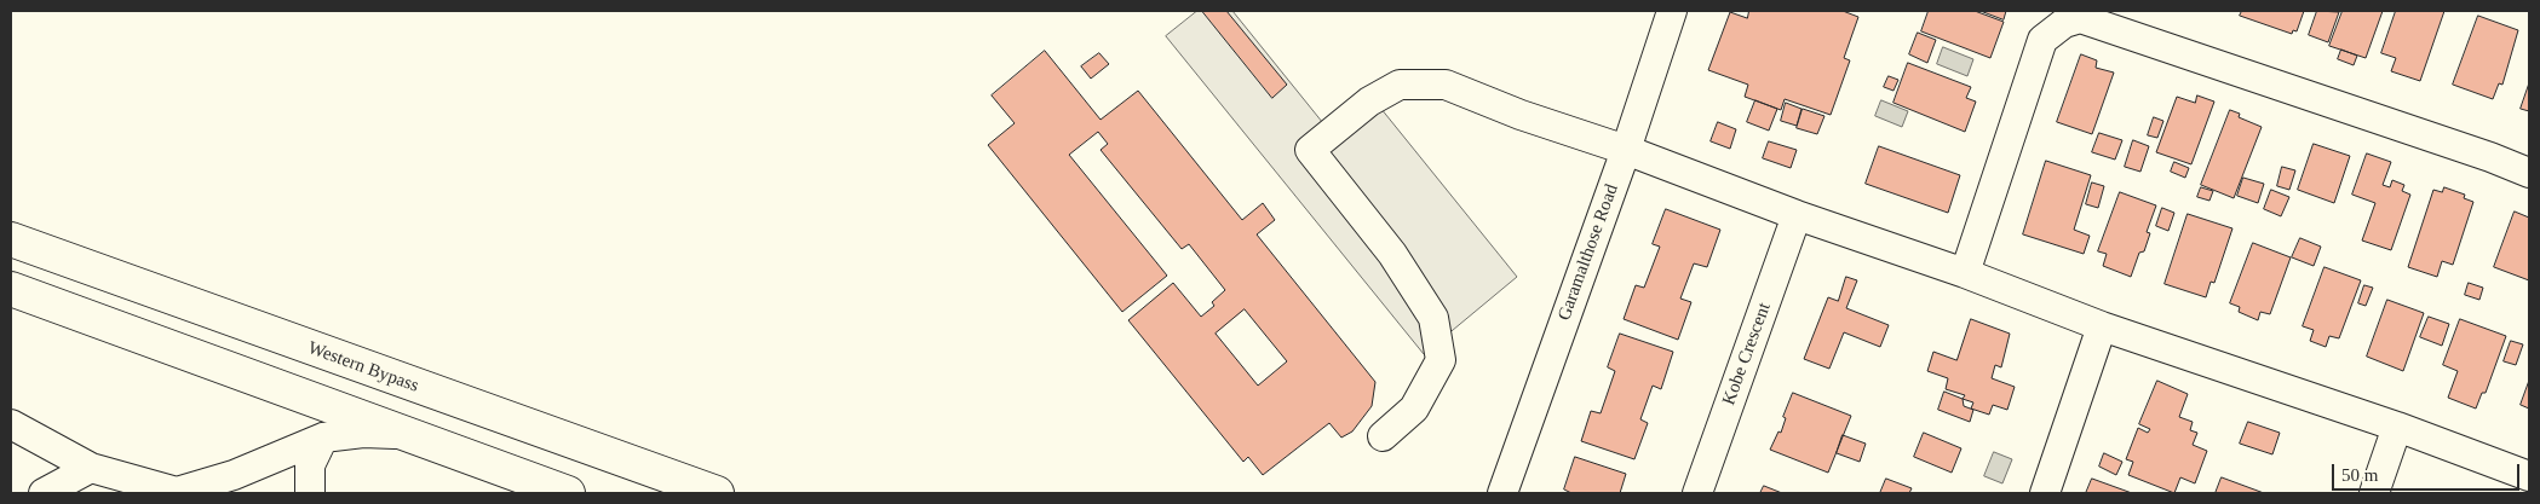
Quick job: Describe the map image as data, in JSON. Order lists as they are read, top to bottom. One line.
{"streets":{"highway":["Western Bypass"],"street":["Garamalthose Road","Kobe Crescent"]},"scale_bar":"50 m"}
